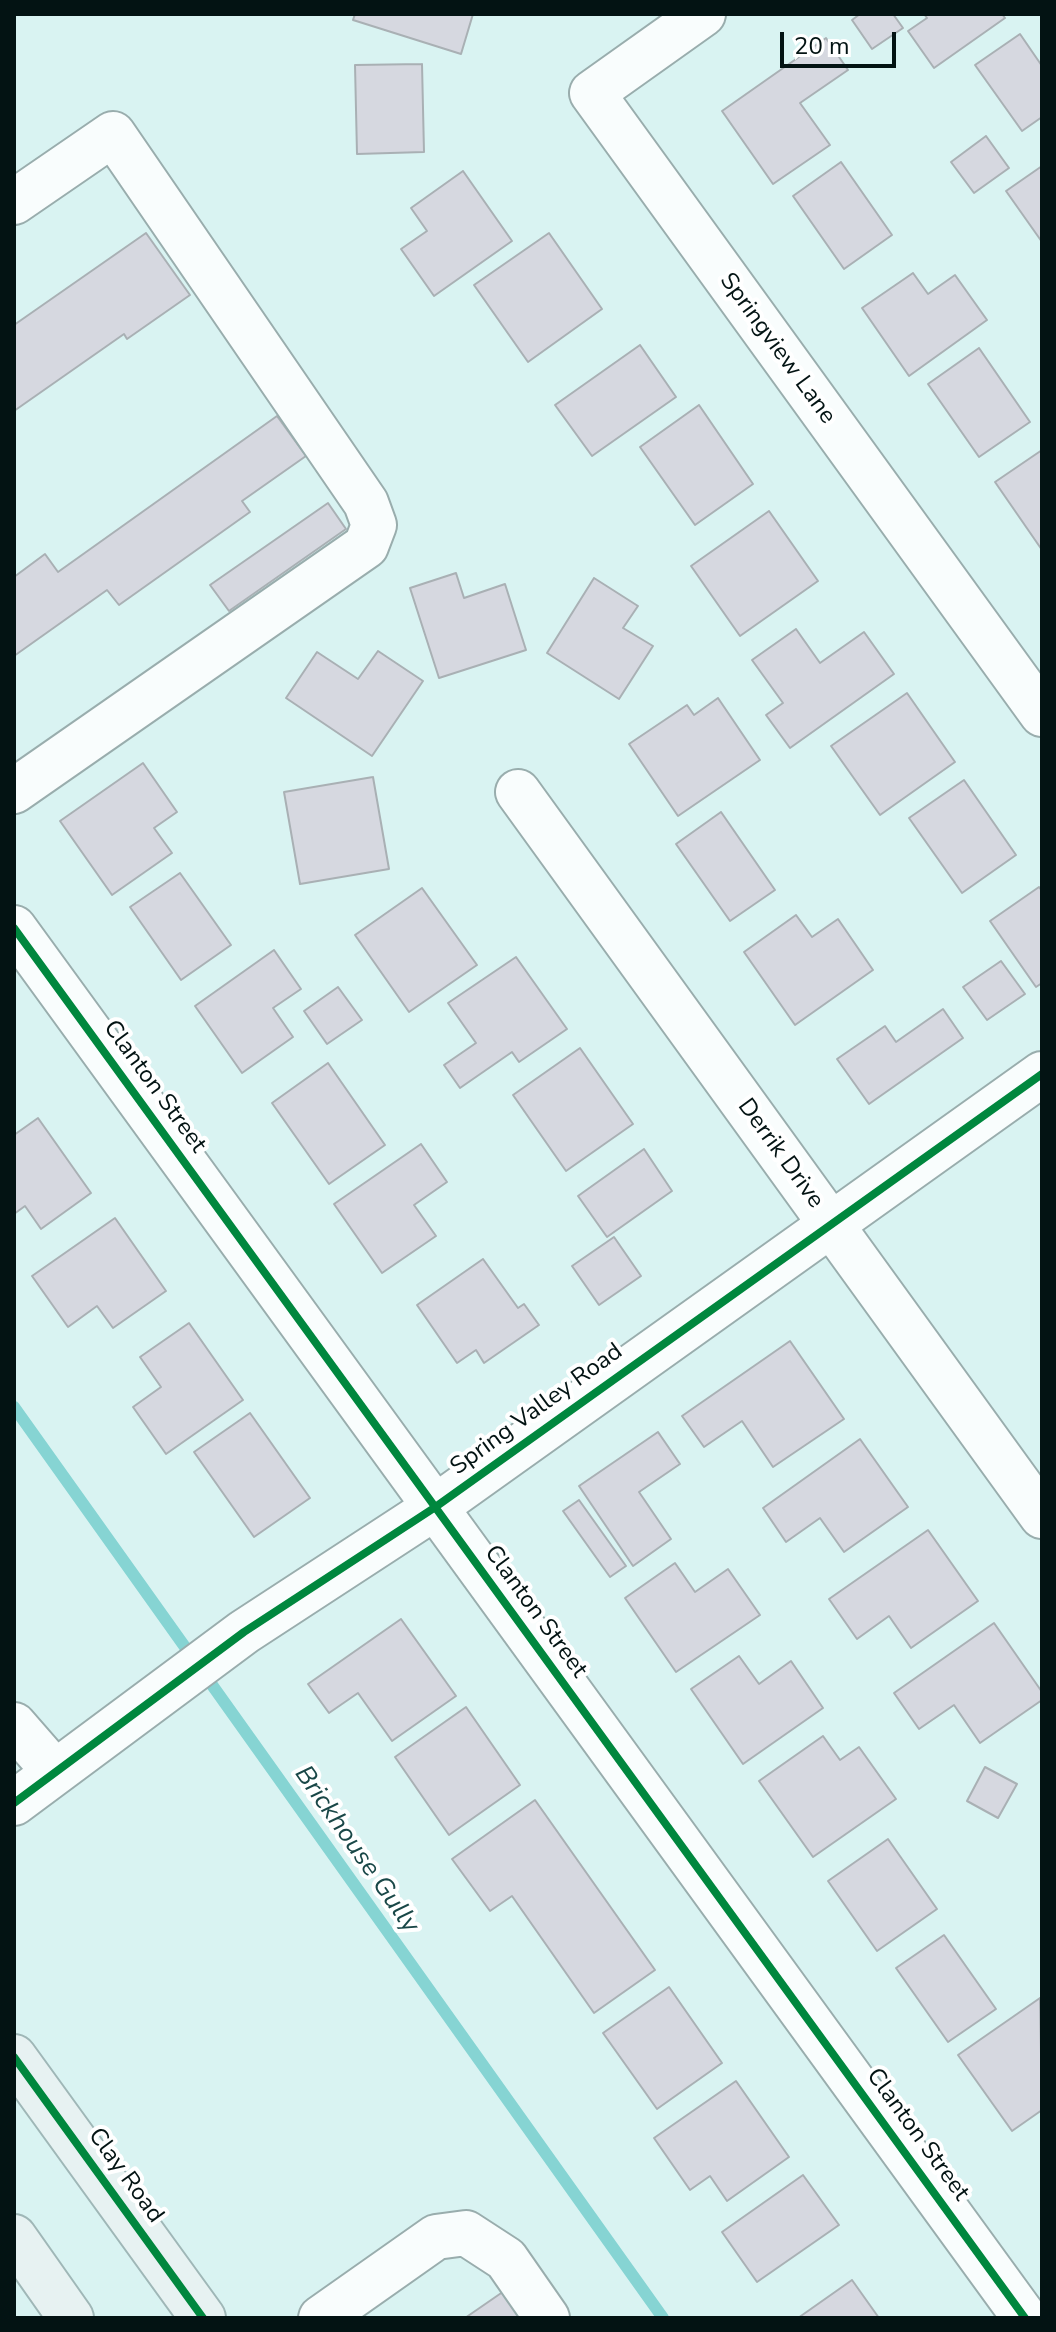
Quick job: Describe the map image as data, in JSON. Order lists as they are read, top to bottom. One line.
{"streets":{"main road":["Clay Road"],"street":["Springview Lane","Clanton Street","Derrik Drive","Spring Valley Road"]},"crossings":[["Clanton Street","Spring Valley Road"],["Derrik Drive","Spring Valley Road"]],"water":["Brickhouse Gully"],"scale_bar":"20 m"}
